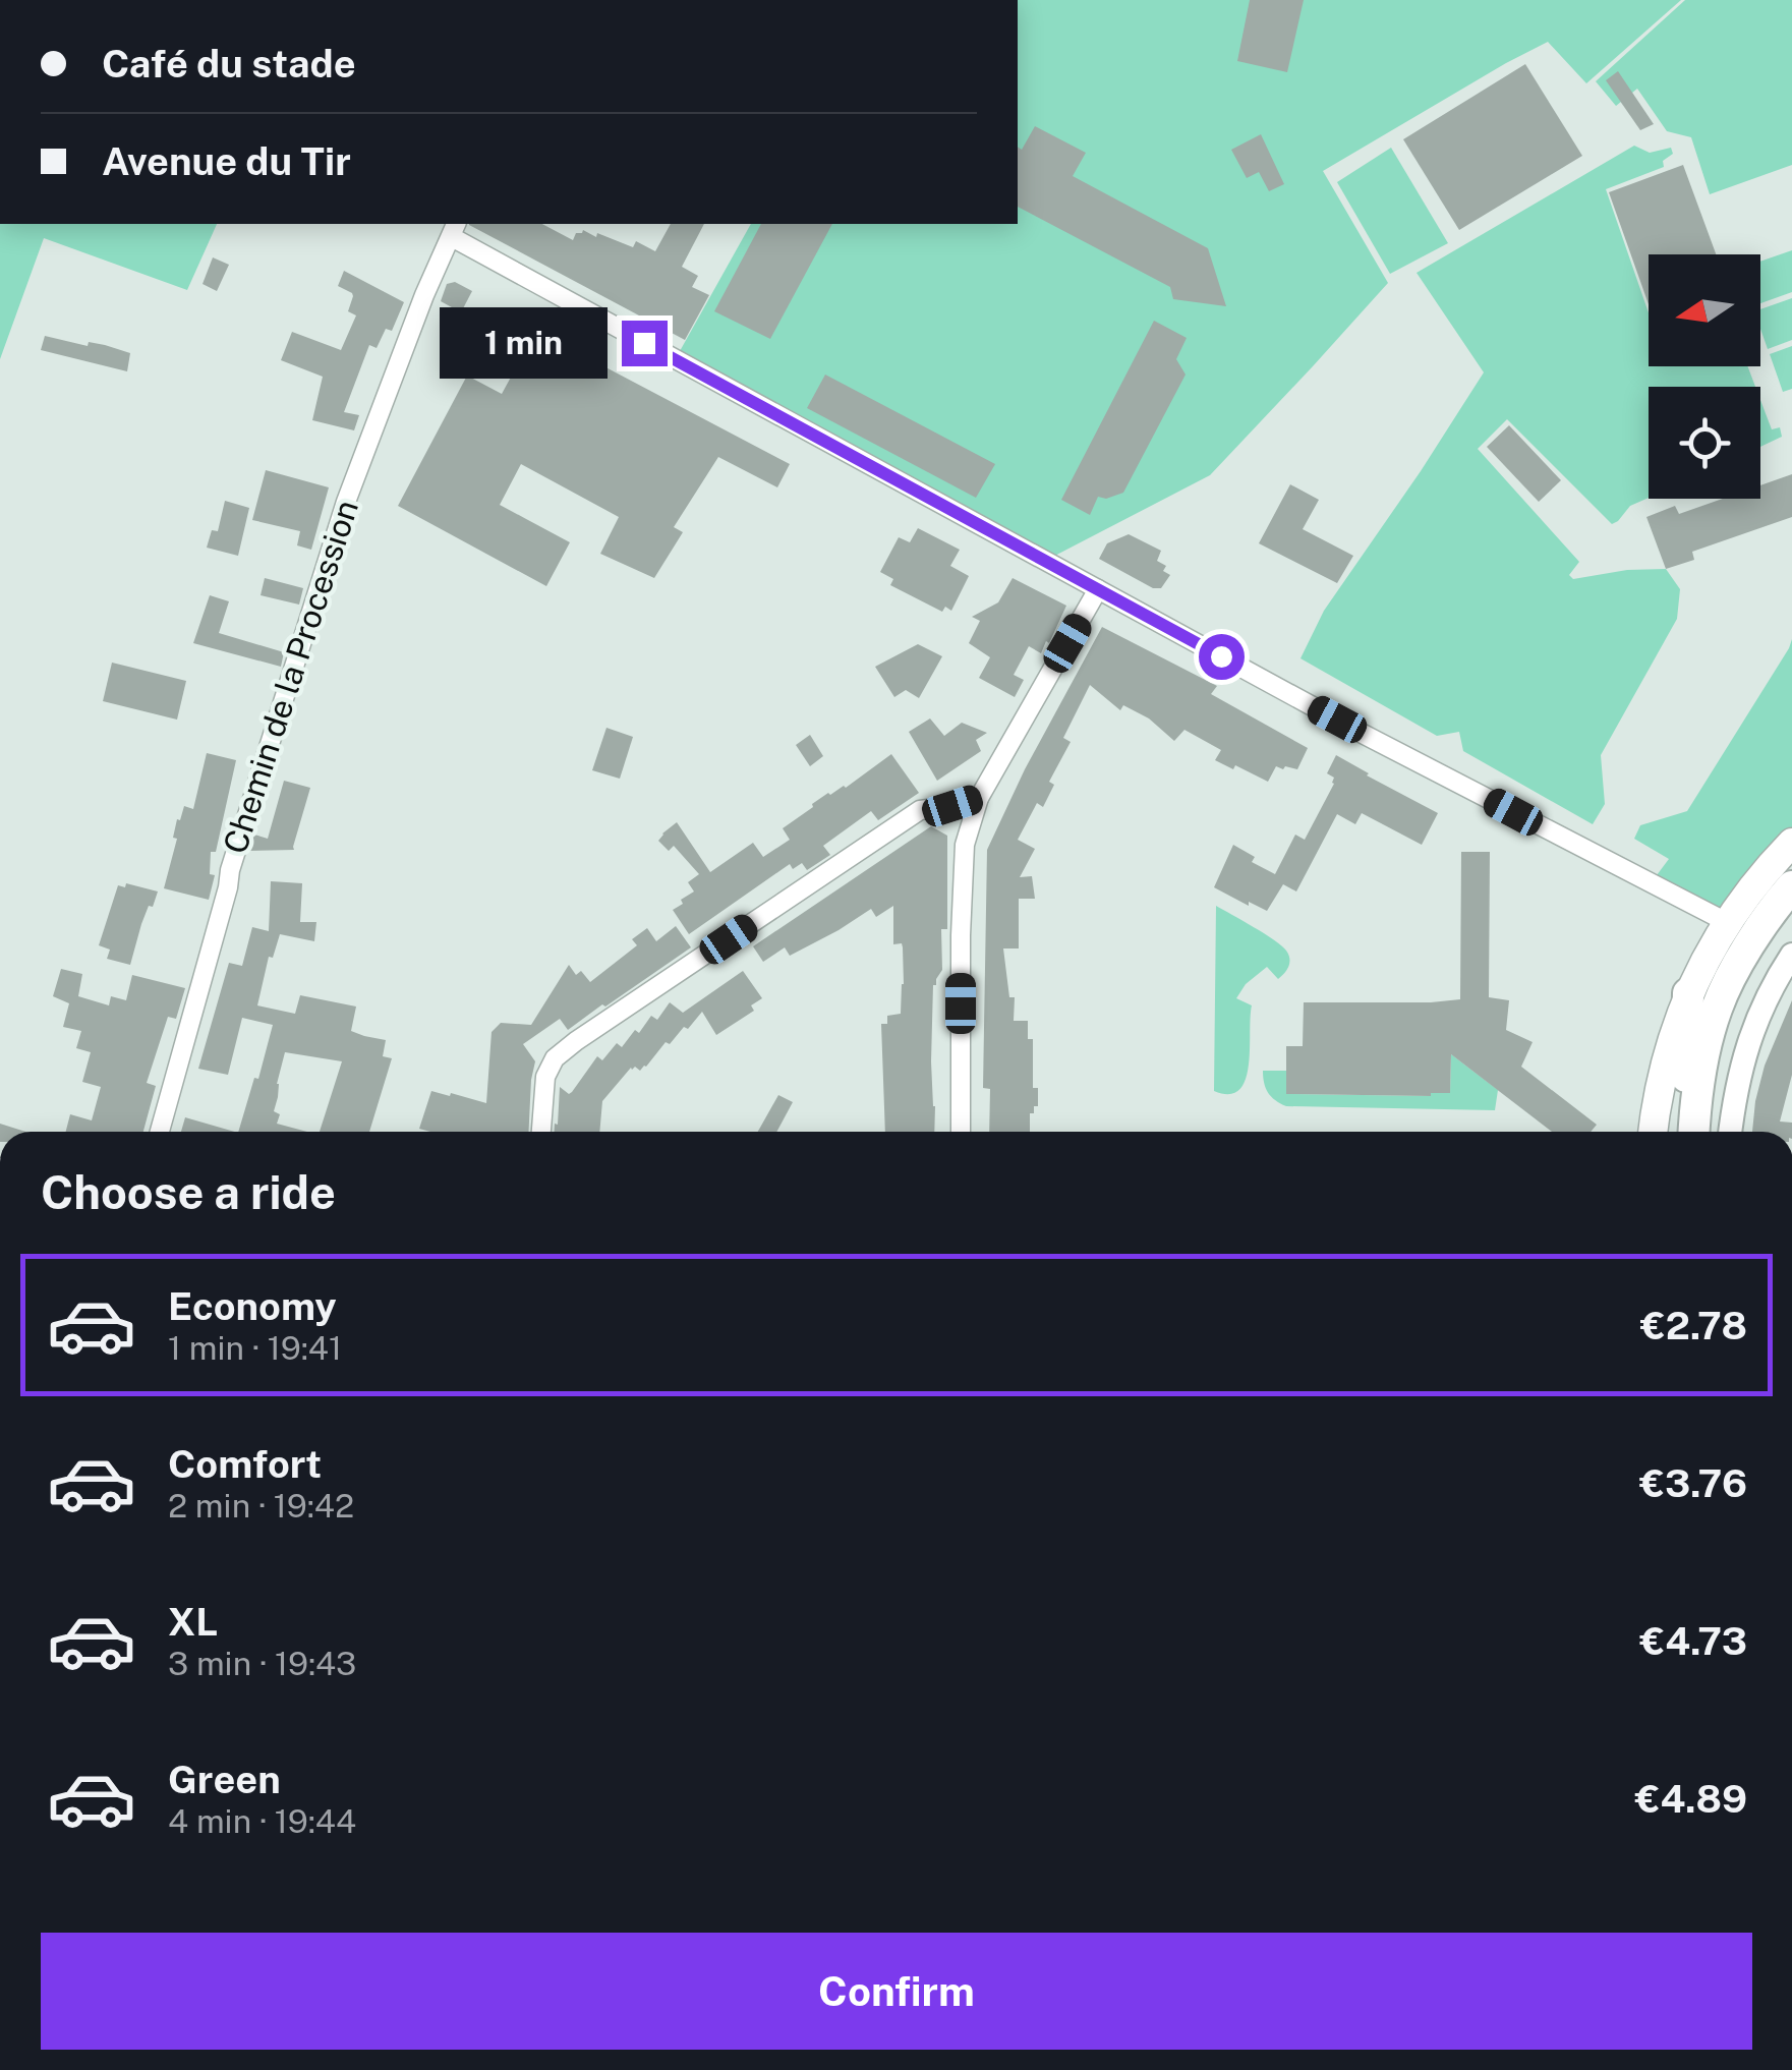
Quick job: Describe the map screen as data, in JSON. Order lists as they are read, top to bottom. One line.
{"streets":{"street":["Chemin de la Procession"]},"north":"left","page":{"banner":["Café du stade","Avenue du Tir"],"bubble":"1 min","heading":"Choose a ride","list":[{"name":"Economy","note":"1 min · 19:41","value":"€2.78"},{"name":"Comfort","note":"2 min · 19:42","value":"€3.76"},{"name":"XL","note":"3 min · 19:43","value":"€4.73"},{"name":"Green","note":"4 min · 19:44","value":"€4.89"}],"buttons":"Confirm"}}
